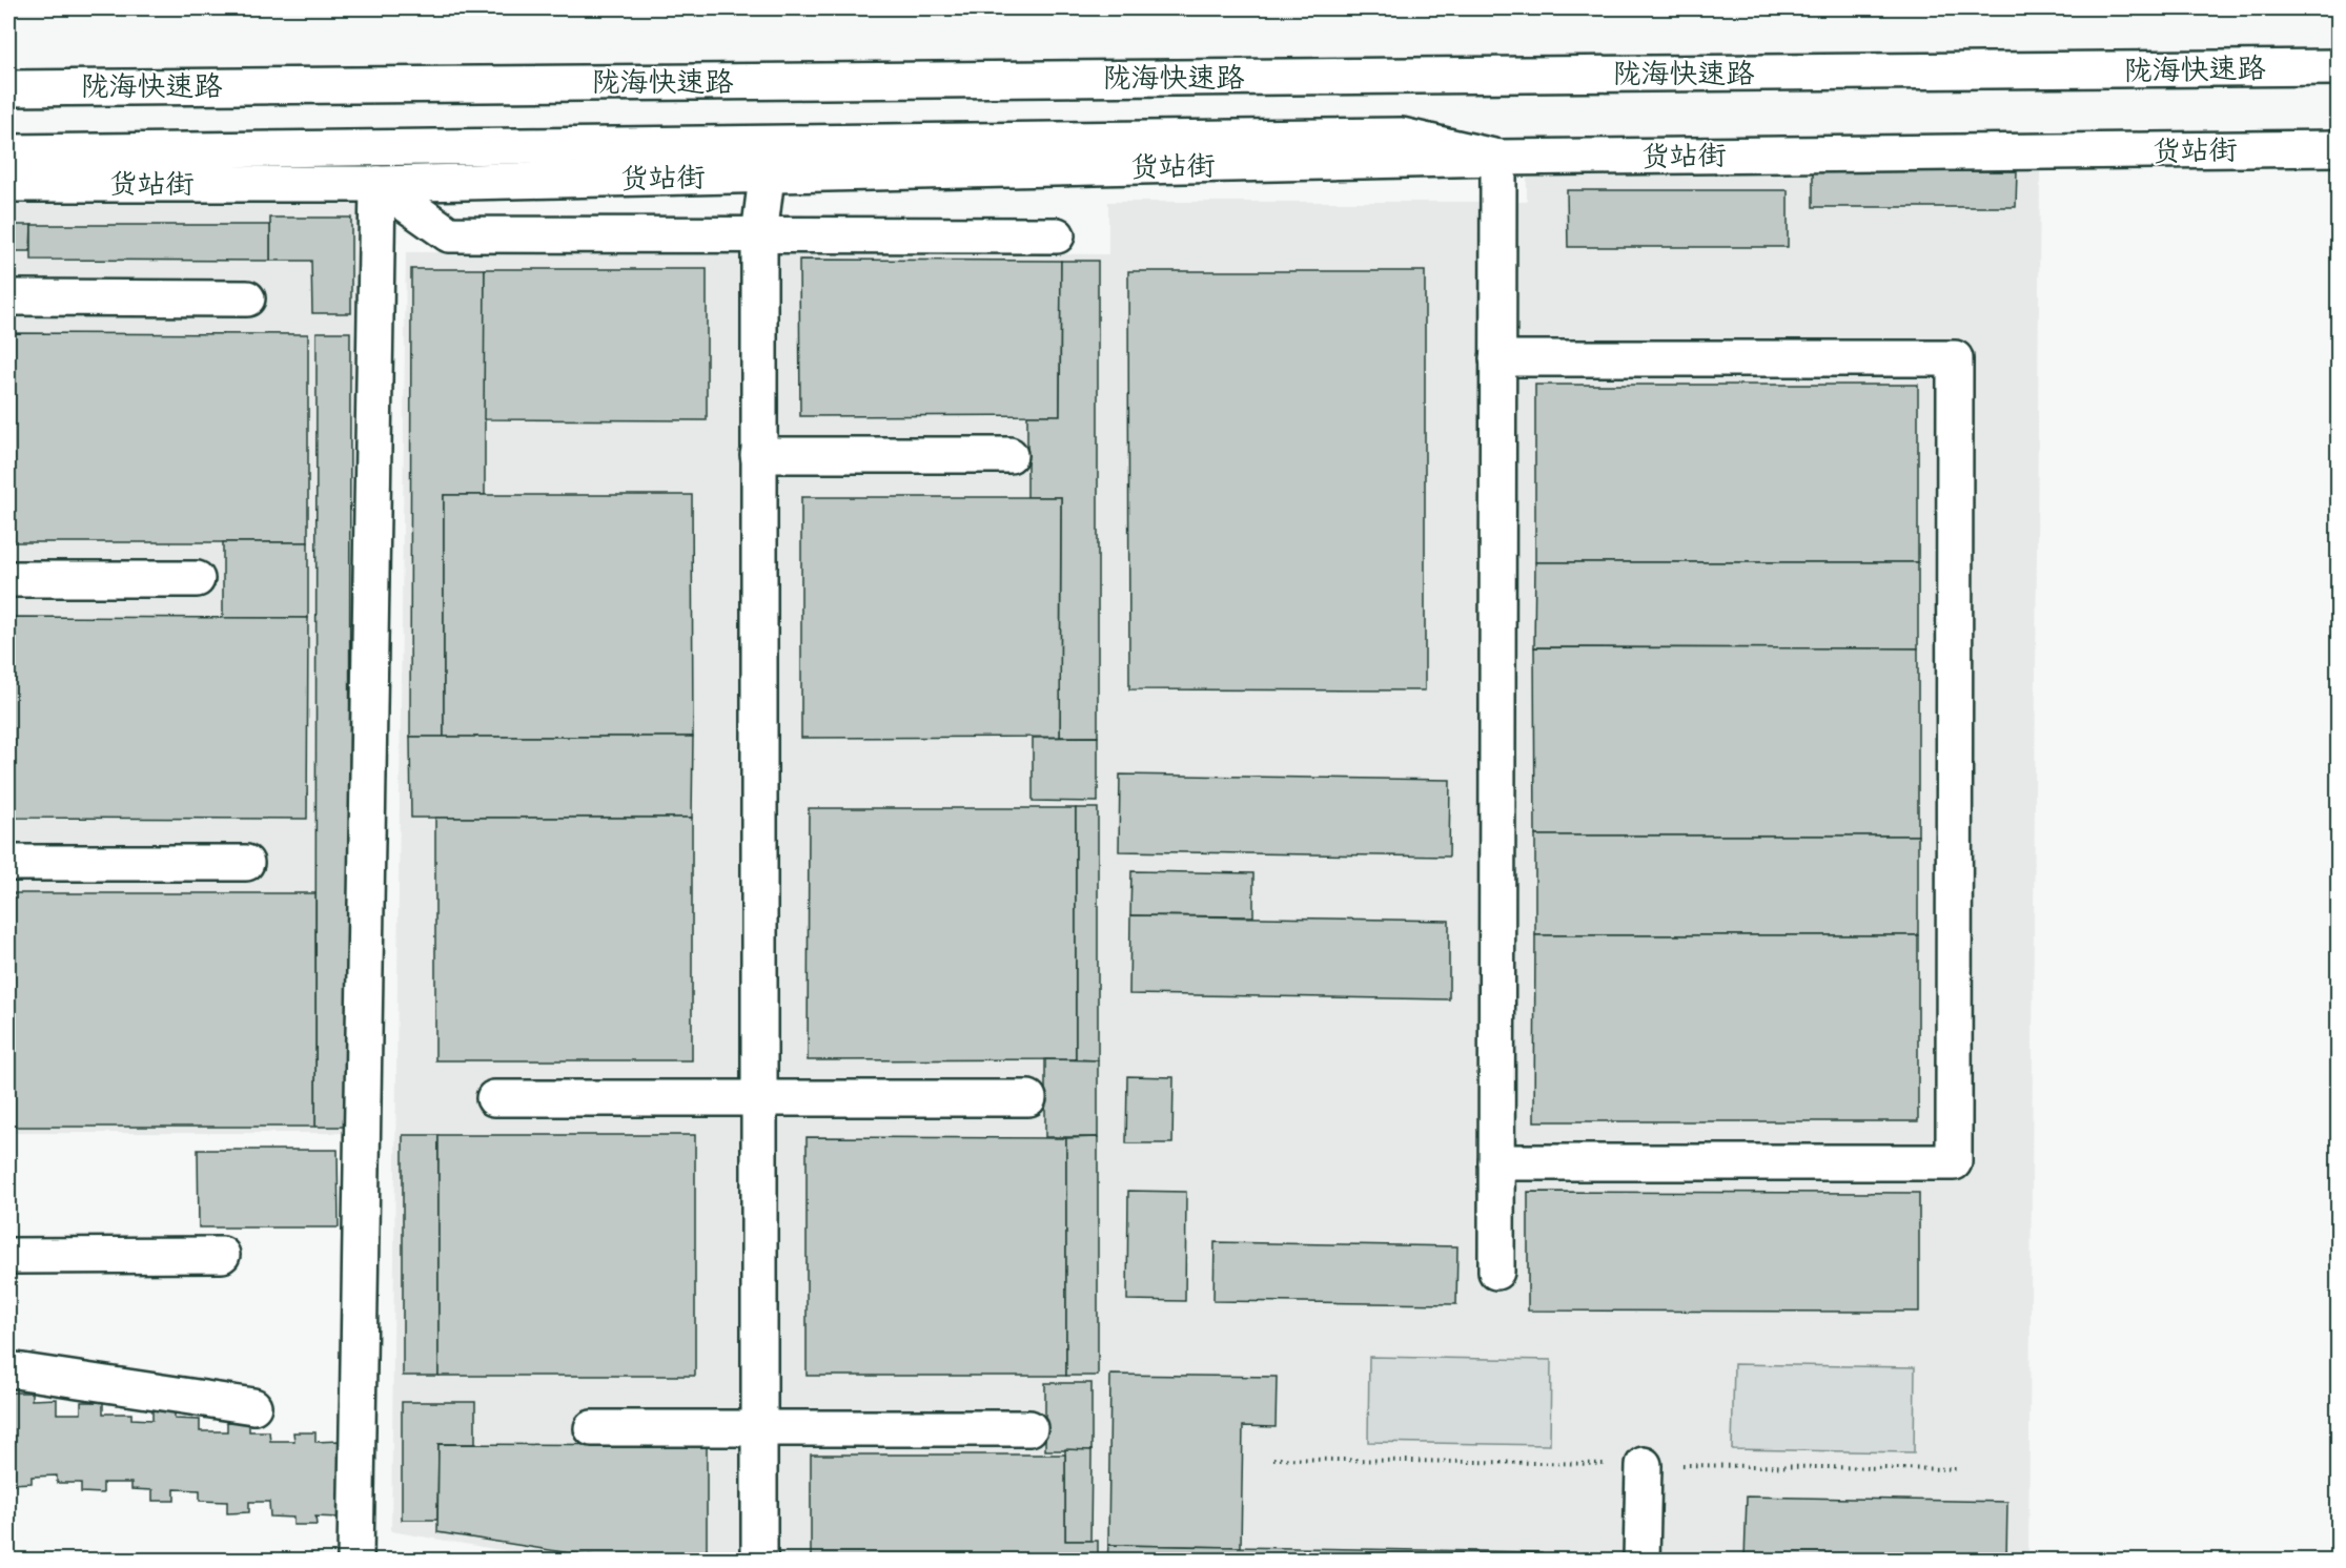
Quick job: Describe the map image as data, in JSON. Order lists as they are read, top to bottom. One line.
{"streets":{"main road":["陇海快速路","货站街"]}}
